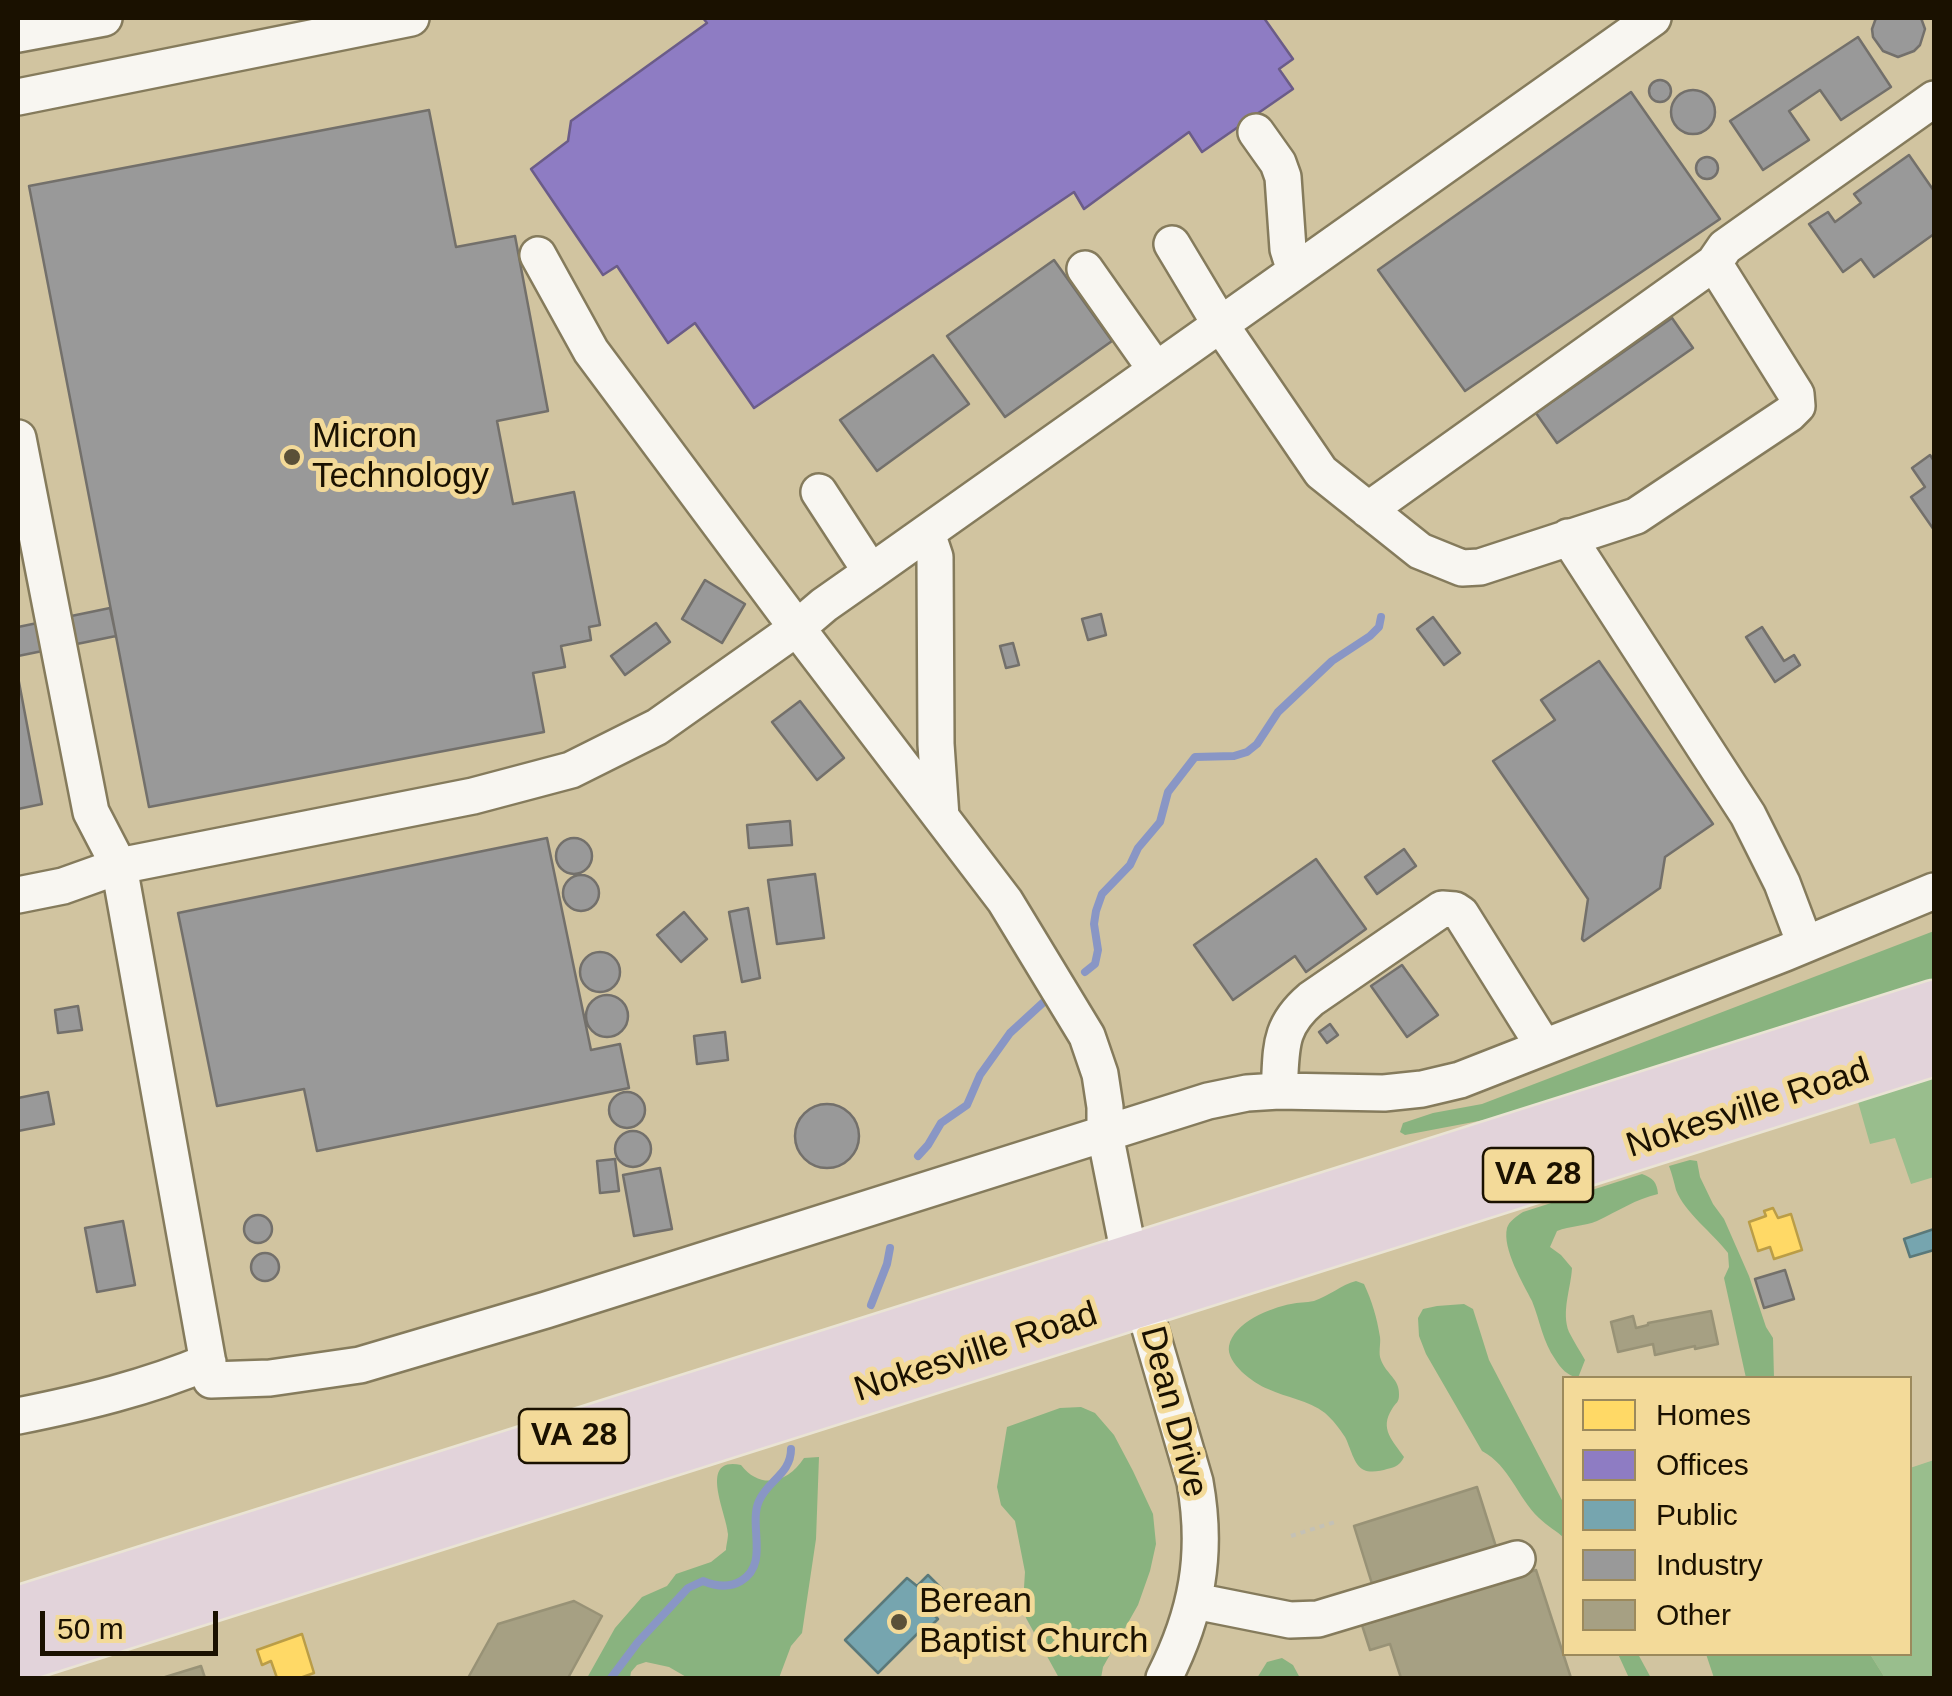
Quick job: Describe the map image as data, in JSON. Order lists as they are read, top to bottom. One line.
{"streets":{"highway":["Nokesville Road","VA 28"],"street":["Dean Drive"]},"crossings":[["Nokesville Road","Dean Drive"]],"places":["Micron Technology","Berean Baptist Church"],"legend":["Homes","Offices","Public","Industry","Other"],"scale_bar":"50 m"}
